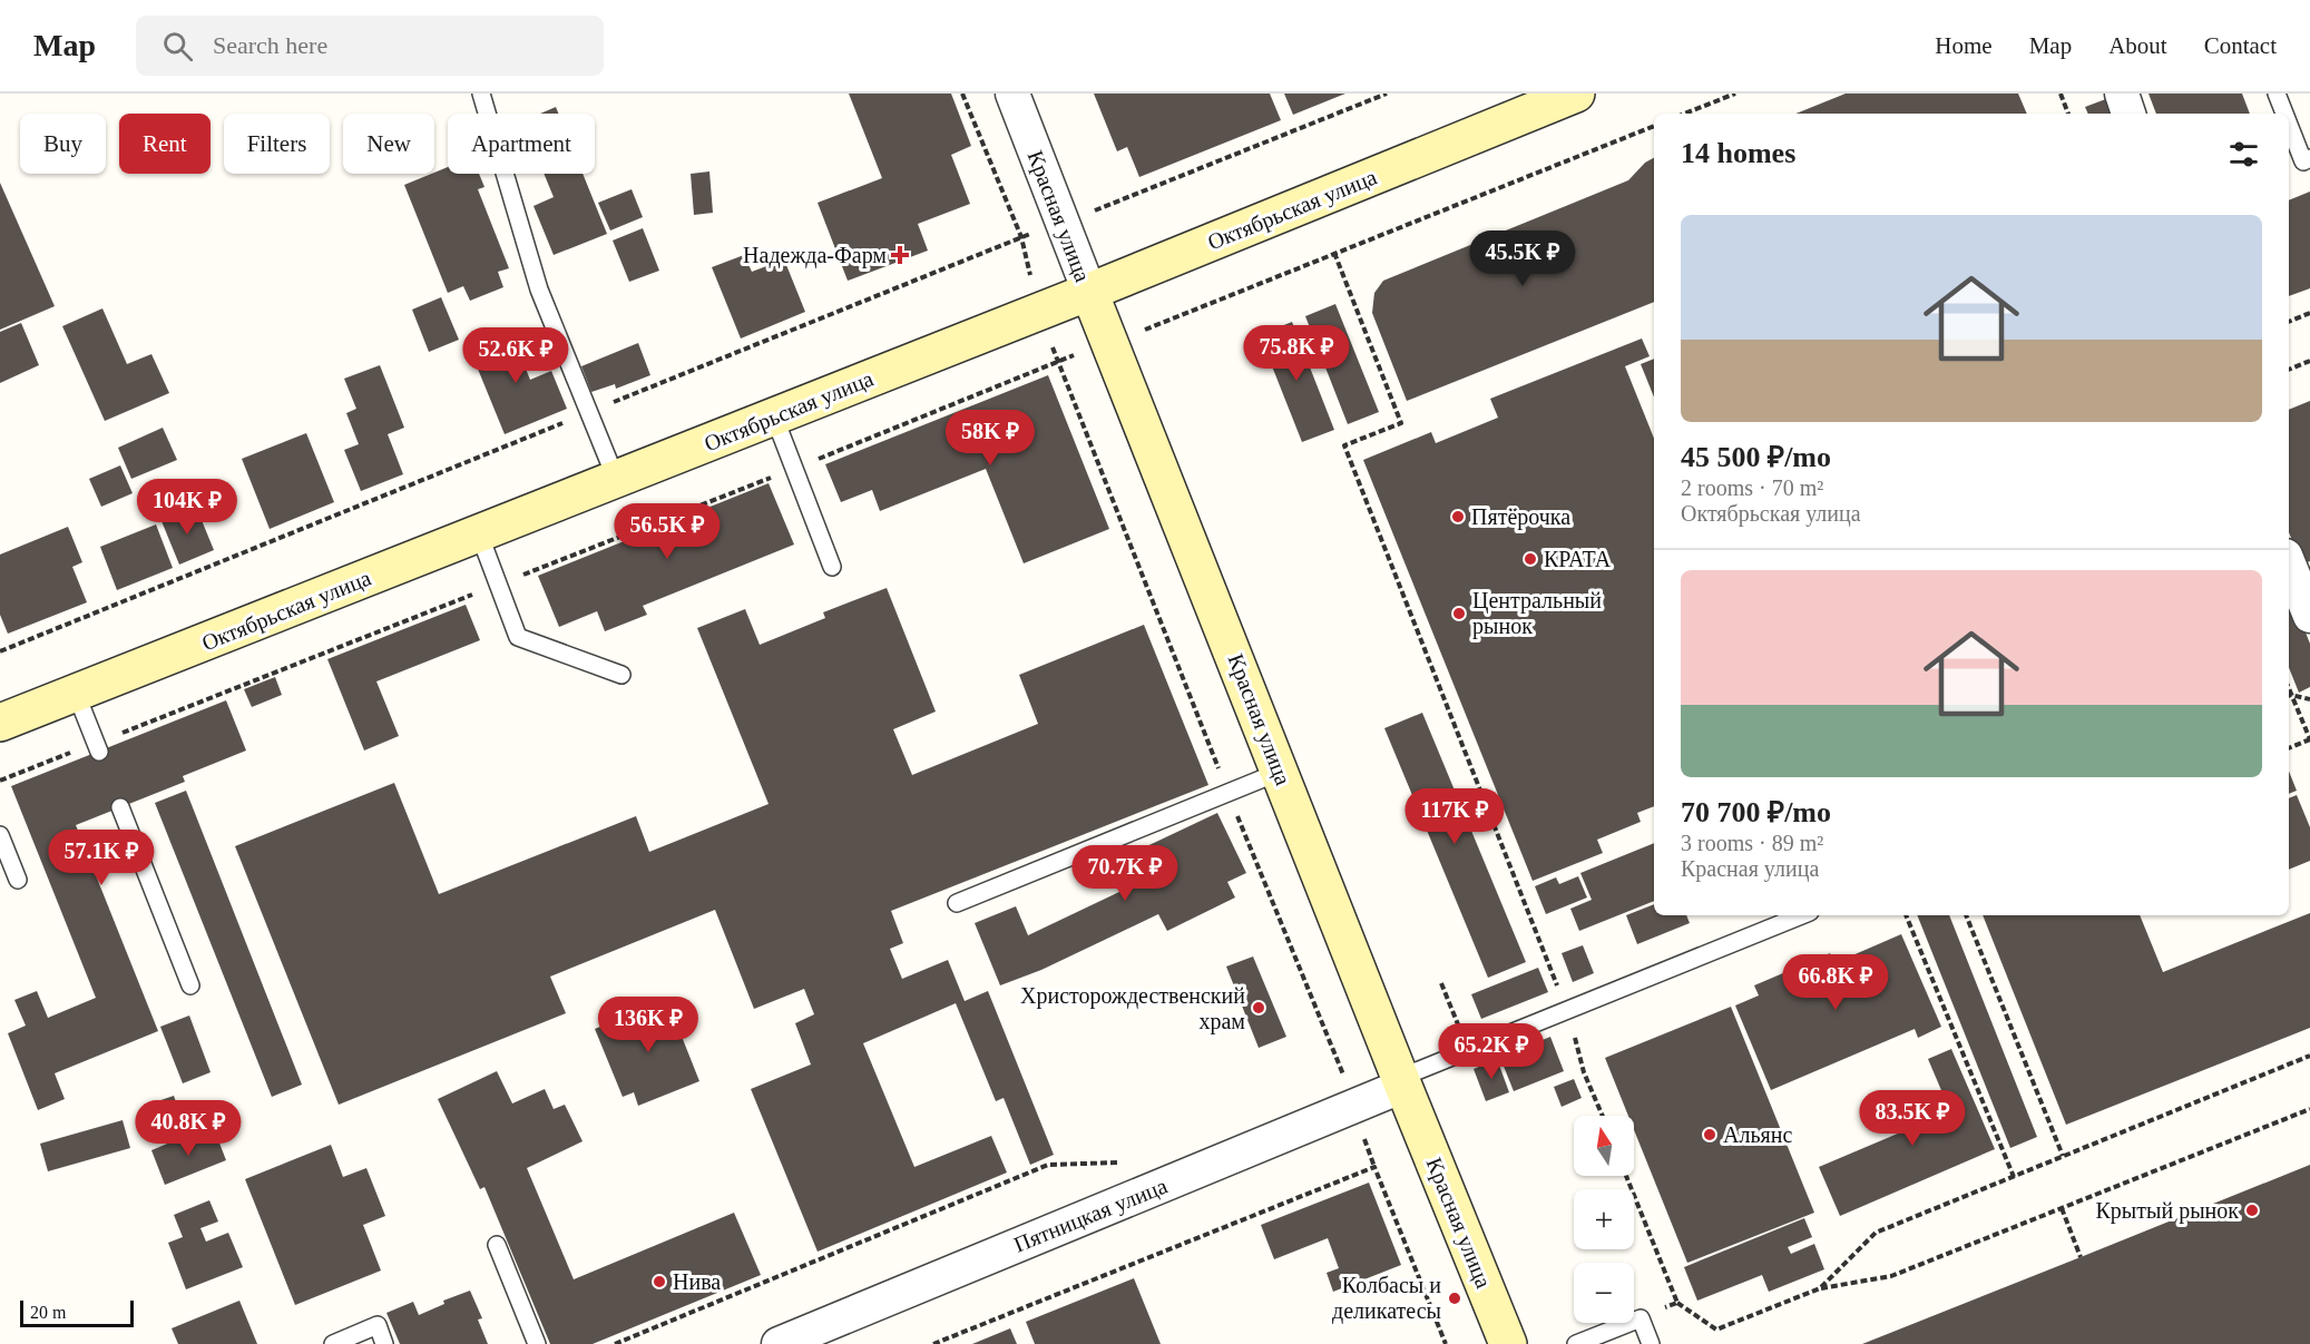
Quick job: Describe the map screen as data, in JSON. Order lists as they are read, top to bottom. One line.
{"streets":{"main road":["Октябрьская улица","Красная улица"],"street":["Пятницкая улица"]},"crossings":[["Октябрьская улица","Красная улица"],["Красная улица","Пятницкая улица"]],"places":{"health":["Надежда-Фарм"],"other":["Пятёрочка","КРАТА","Центральный рынок","Христорождественский храм","Альянс","Крытый рынок","Нива","Колбасы и деликатесы"]},"scale_bar":"20 m","north":"top","page":{"header":"Map","search":"Search here","nav":["Home","Map","About","Contact"],"chip":["Buy","Rent","Filters","New","Apartment"],"heading":"14 homes","list":[{"name":"45 500 ₽/mo","note":"2 rooms · 70 m² · Октябрьская улица"},{"name":"70 700 ₽/mo","note":"3 rooms · 89 m² · Красная улица"}],"price":["45.5K ₽","75.8K ₽","52.6K ₽","58K ₽","104K ₽","56.5K ₽","117K ₽","57.1K ₽","70.7K ₽","66.8K ₽","136K ₽","65.2K ₽","83.5K ₽","40.8K ₽"],"map_buttons":["+","−"],"scale":"20 m"}}
